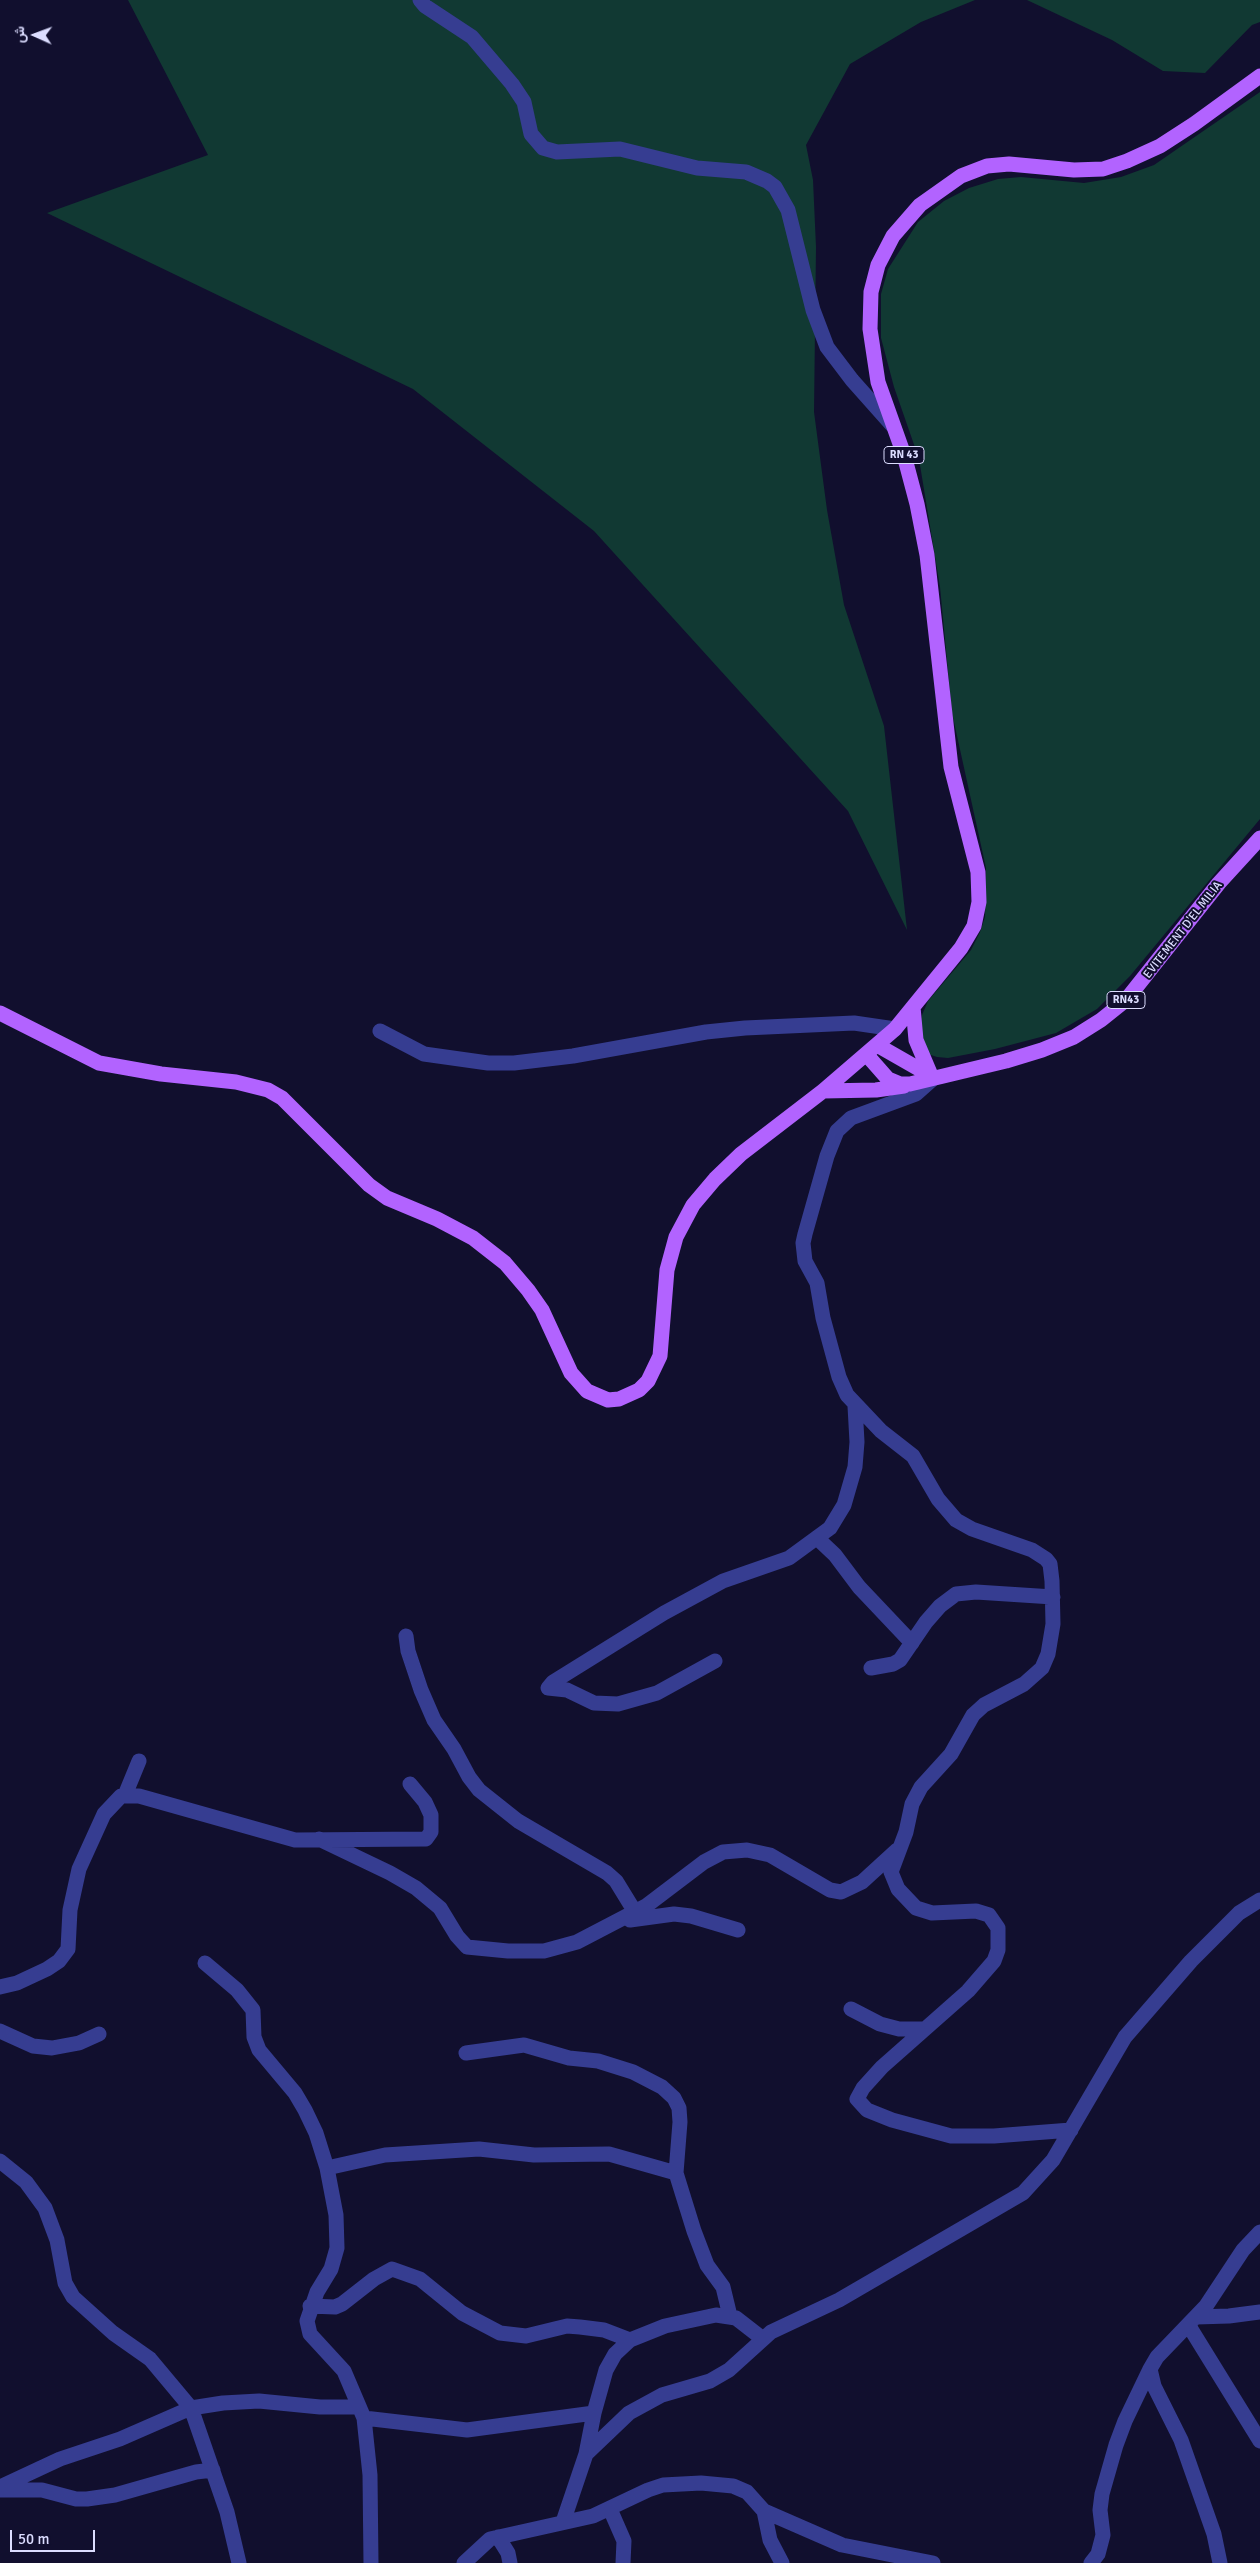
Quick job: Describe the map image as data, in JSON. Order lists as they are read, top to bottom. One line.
{"streets":{"main road":["RN 43","EVITEMENT D'EL MILIA","RN43"]},"scale_bar":"50 m","north":"left"}
